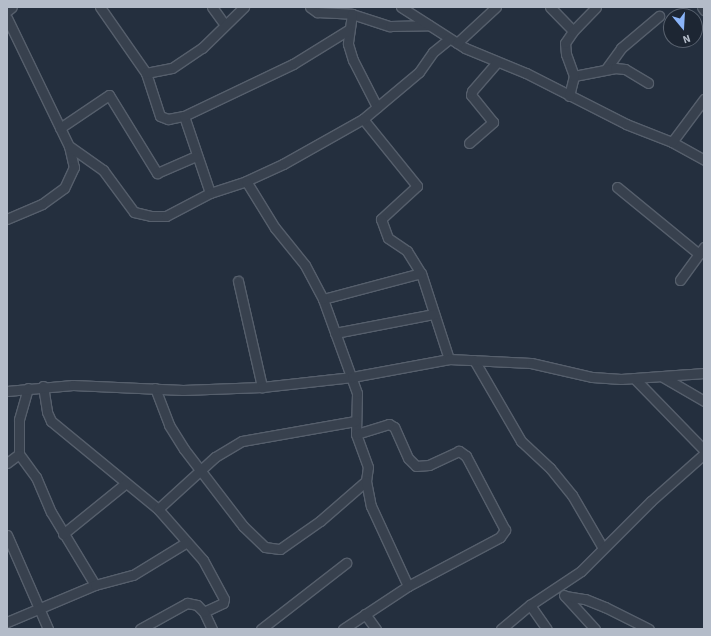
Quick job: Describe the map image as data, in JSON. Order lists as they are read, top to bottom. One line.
{"north":"bottom"}
